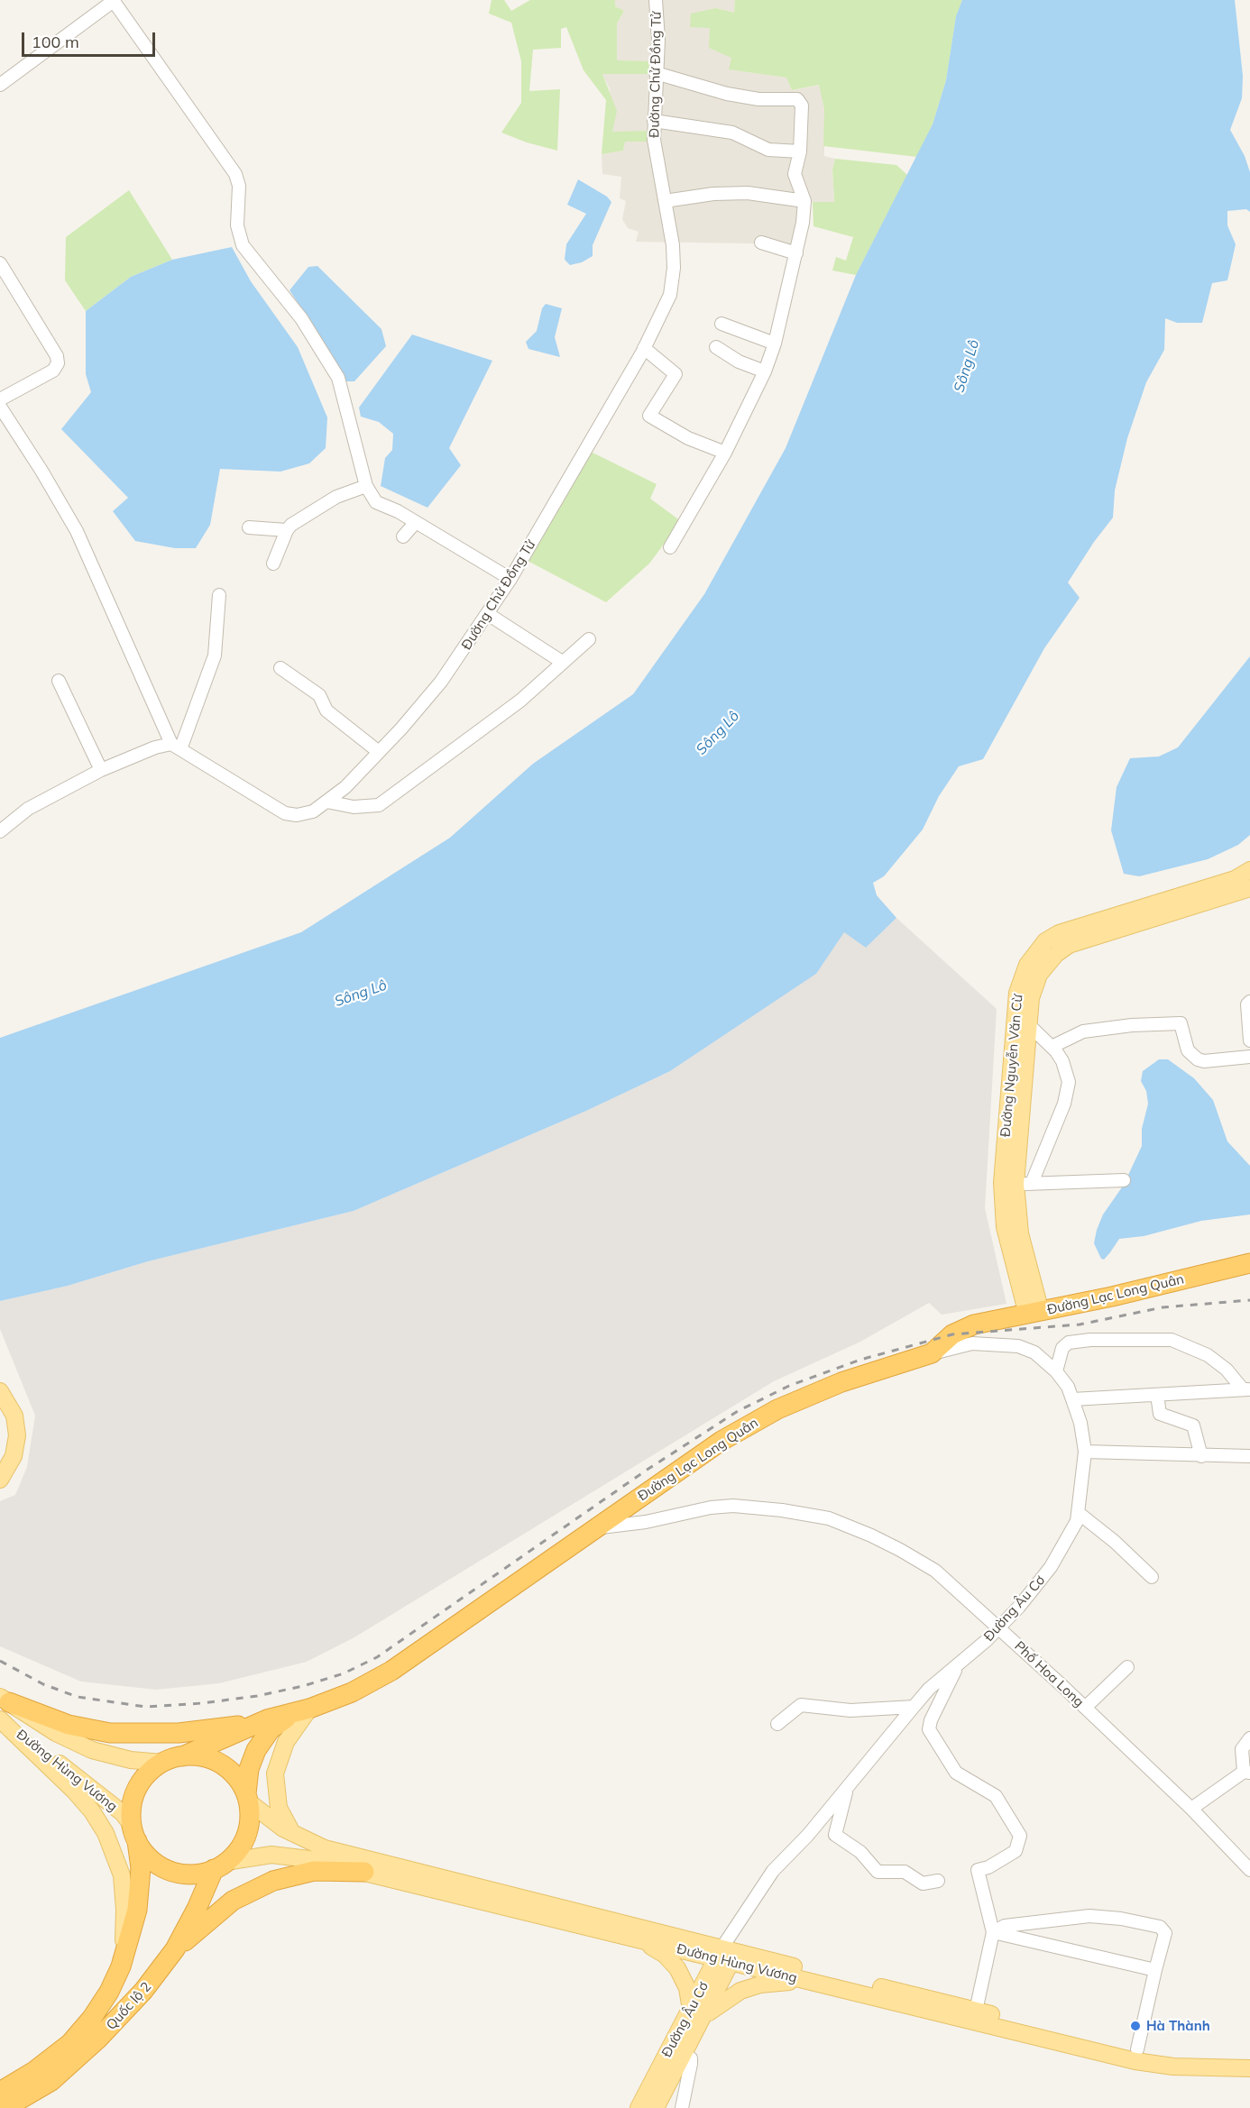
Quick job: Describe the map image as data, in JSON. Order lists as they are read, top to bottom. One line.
{"streets":{"highway":["Đường Lạc Long Quân","Quốc lộ 2"],"main road":["Đường Nguyễn Văn Cừ","Đường Âu Cơ","Đường Hùng Vương"],"street":["Đường Chử Đồng Tử","Phố Hoa Long"]},"crossings":[["Đường Nguyễn Văn Cừ","Đường Lạc Long Quân"],["Đường Lạc Long Quân","Đường Âu Cơ"],["Đường Lạc Long Quân","Phố Hoa Long"],["Đường Lạc Long Quân","Đường Hùng Vương"],["Đường Lạc Long Quân","Quốc lộ 2"],["Đường Âu Cơ","Phố Hoa Long"],["Đường Âu Cơ","Đường Hùng Vương"],["Đường Hùng Vương","Quốc lộ 2"]],"water":["Sông Lô"],"places":["Hà Thành"],"scale_bar":"100 m"}
